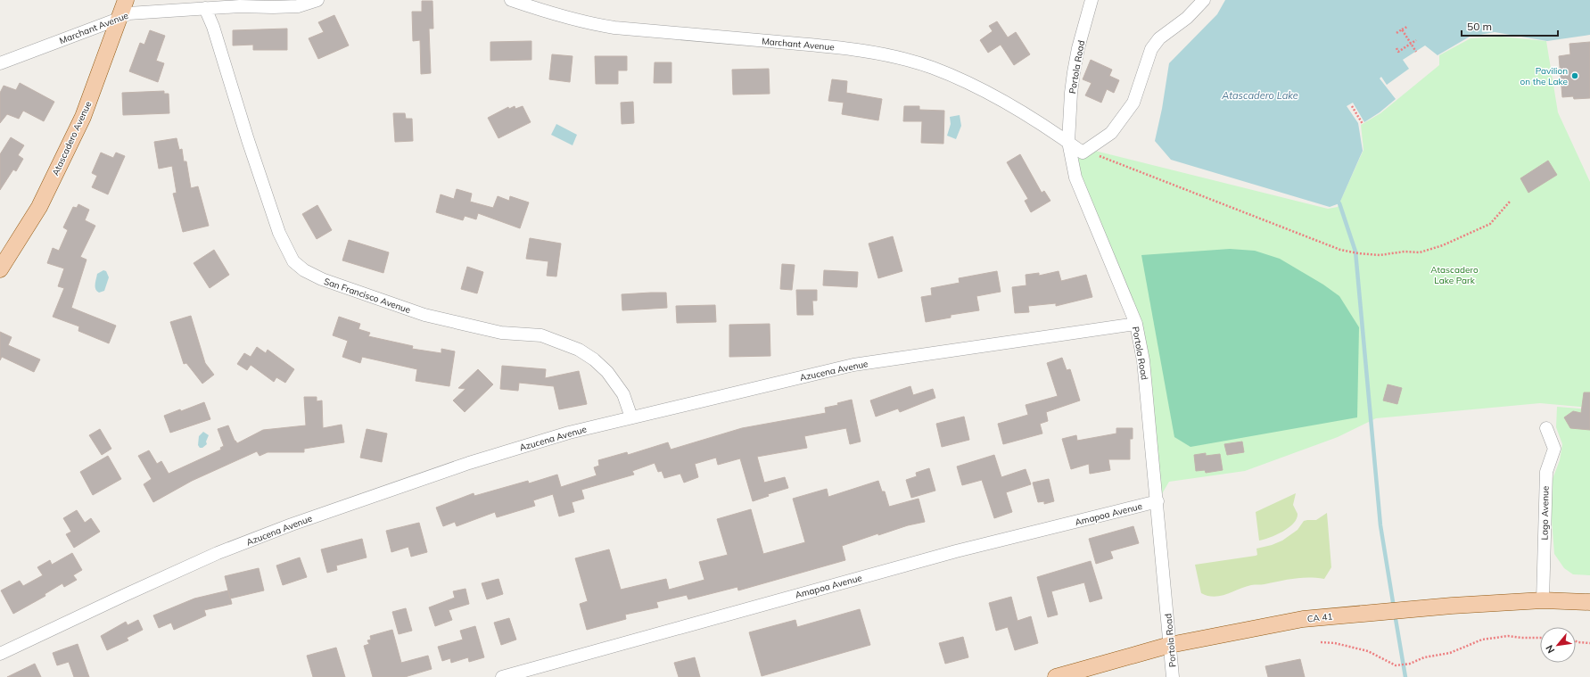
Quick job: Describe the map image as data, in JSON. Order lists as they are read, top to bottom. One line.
{"streets":{"main road":["Atascadero Avenue","CA 41"],"street":["Marchant Avenue","Portola Road","San Francisco Avenue","Azucena Avenue","Lago Avenue","Amapoa Avenue"]},"crossings":[["Marchant Avenue","Portola Road"],["Marchant Avenue","Atascadero Avenue"],["Marchant Avenue","San Francisco Avenue"],["Portola Road","Azucena Avenue"],["Portola Road","Amapoa Avenue"],["Portola Road","CA 41"],["San Francisco Avenue","Azucena Avenue"],["Lago Avenue","CA 41"]],"water":["Atascadero Lake"],"parks":["Atascadero Lake Park"],"places":["Pavilion on the Lake"],"scale_bar":"50 m","north":"bottom left"}
